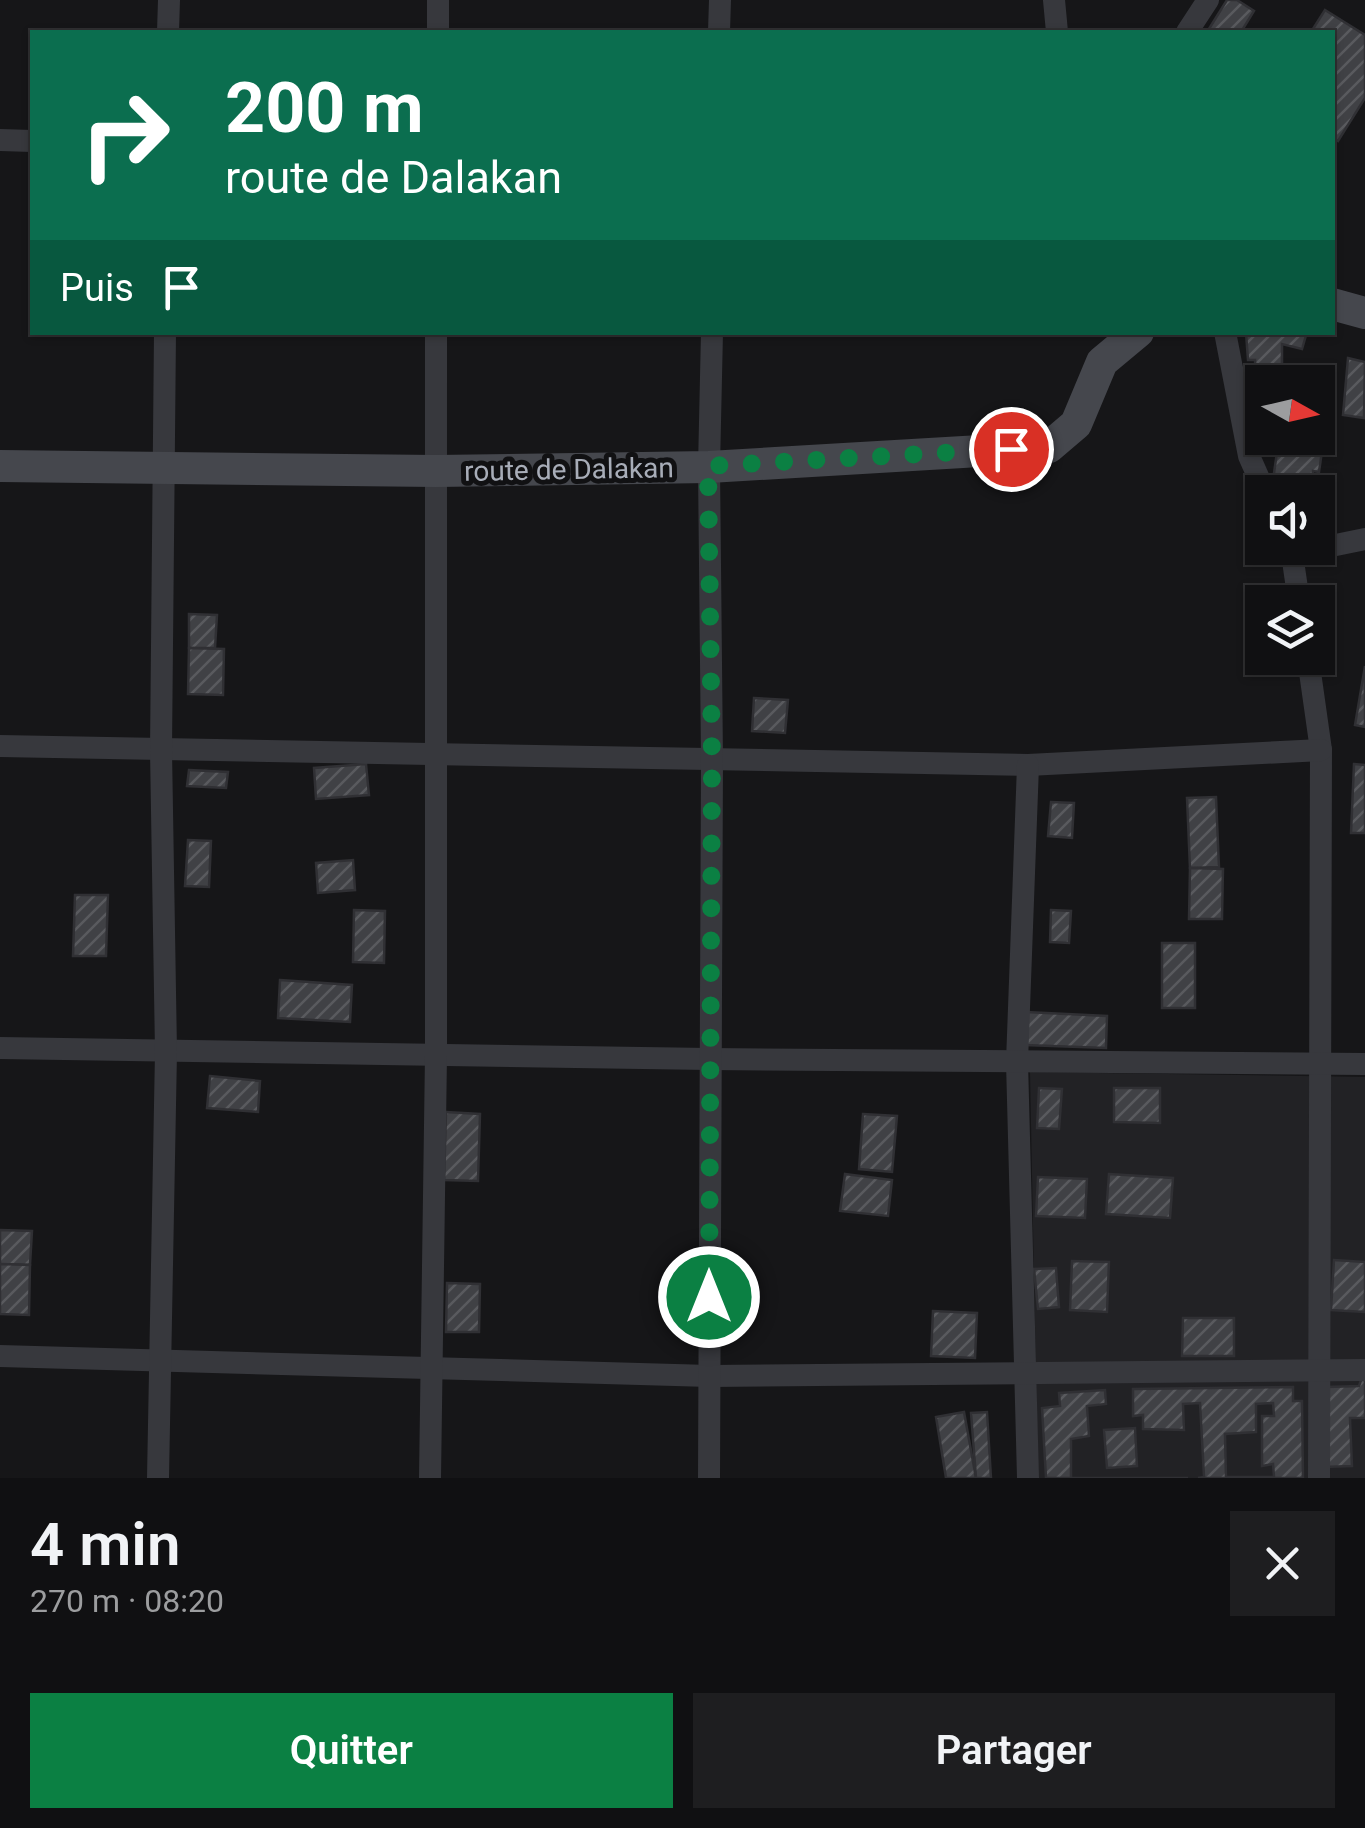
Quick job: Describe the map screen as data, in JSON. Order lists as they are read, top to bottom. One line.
{"streets":{"street":["route de Dalakan"]},"north":"right","page":{"turn":["200 m","route de Dalakan"],"then":"Puis","heading":["4 min","270 m · 08:20"],"buttons":["Quitter","Partager"]}}
